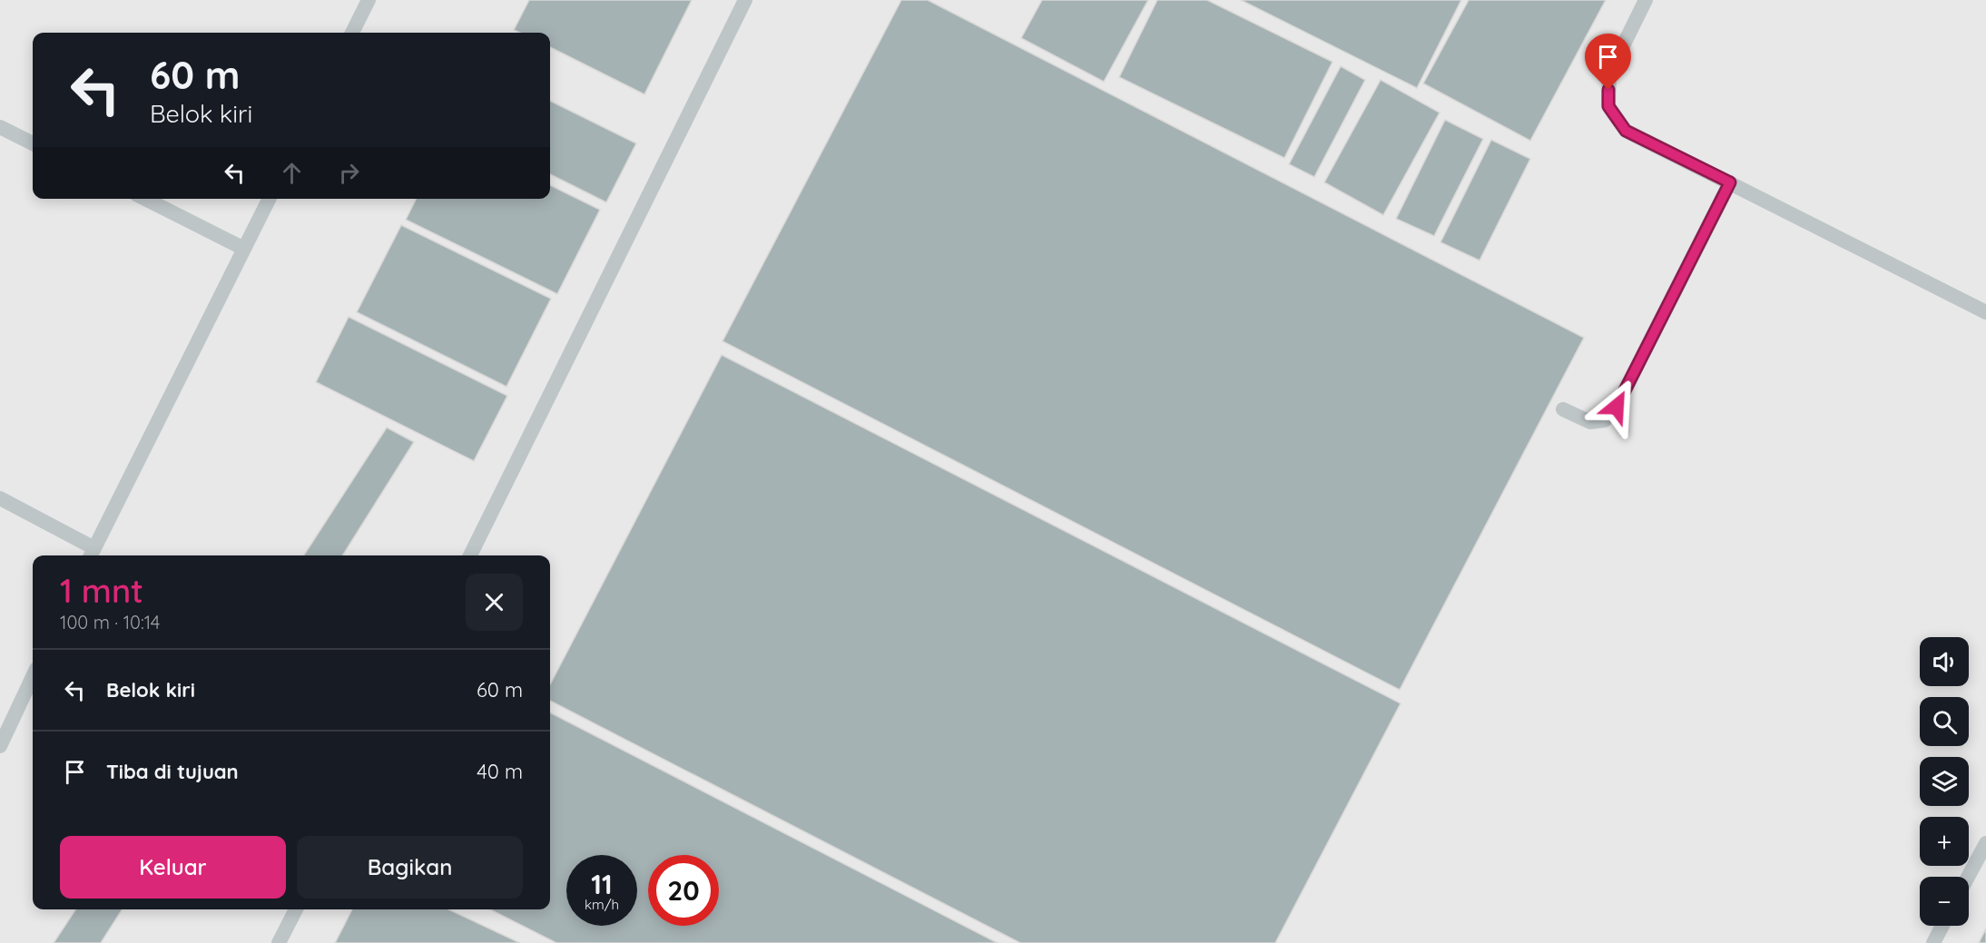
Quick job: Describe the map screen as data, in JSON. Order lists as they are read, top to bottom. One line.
{"page":{"turn":["60 m","Belok kiri"],"heading":["1 mnt","100 m · 10:14"],"map_buttons":["+","−"],"list":[{"name":"Belok kiri","value":"60 m"},{"name":"Tiba di tujuan","value":"40 m"}],"buttons":["Keluar","Bagikan"],"speed":"11 km/h","limit":"20"}}
